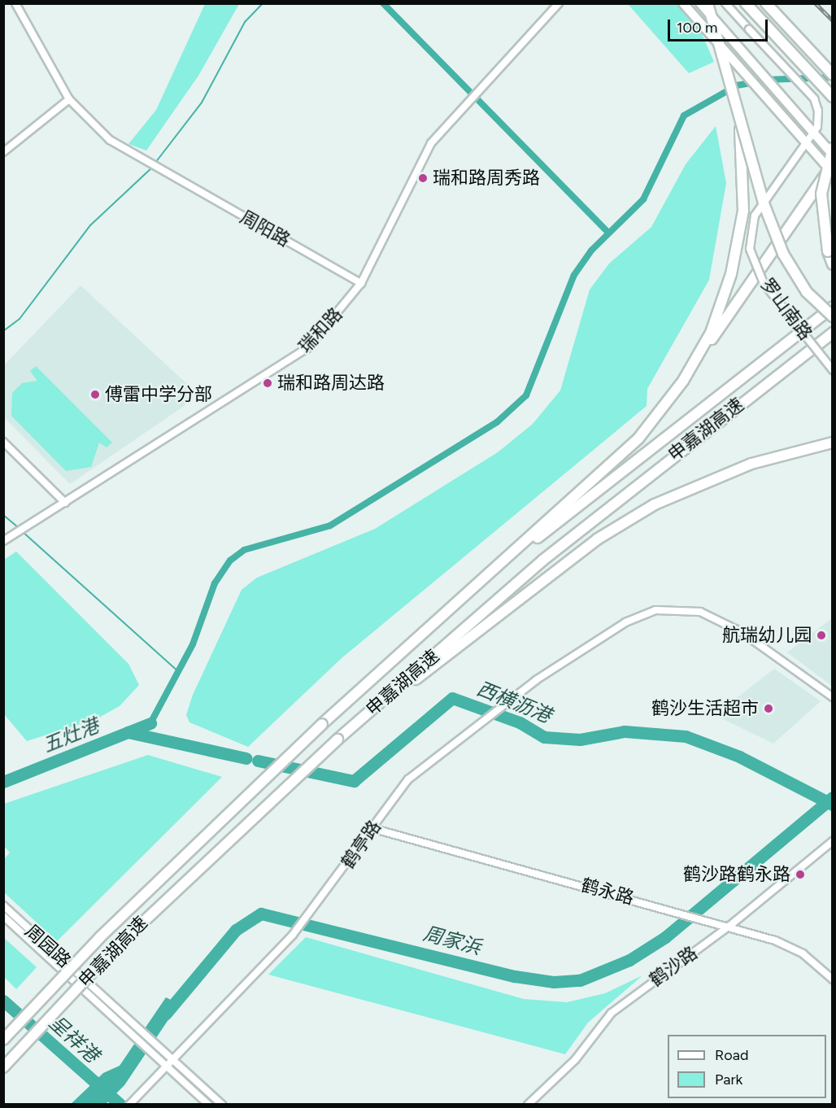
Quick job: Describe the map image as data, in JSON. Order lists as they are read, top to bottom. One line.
{"streets":{"highway":["申嘉湖高速"],"street":["周阳路","罗山南路","瑞和路","鹤亭路","鹤永路","周园路","鹤沙路"]},"crossings":[["周阳路","瑞和路"],["鹤亭路","鹤永路"],["鹤亭路","周园路"],["鹤永路","鹤沙路"]],"water":["西横沥港","五灶港","周家浜","呈祥港"],"places":["瑞和路周秀路","瑞和路周达路","傅雷中学分部","航瑞幼儿园","鹤沙生活超市","鹤沙路鹤永路"],"legend":["Road","Park"],"scale_bar":"100 m"}
